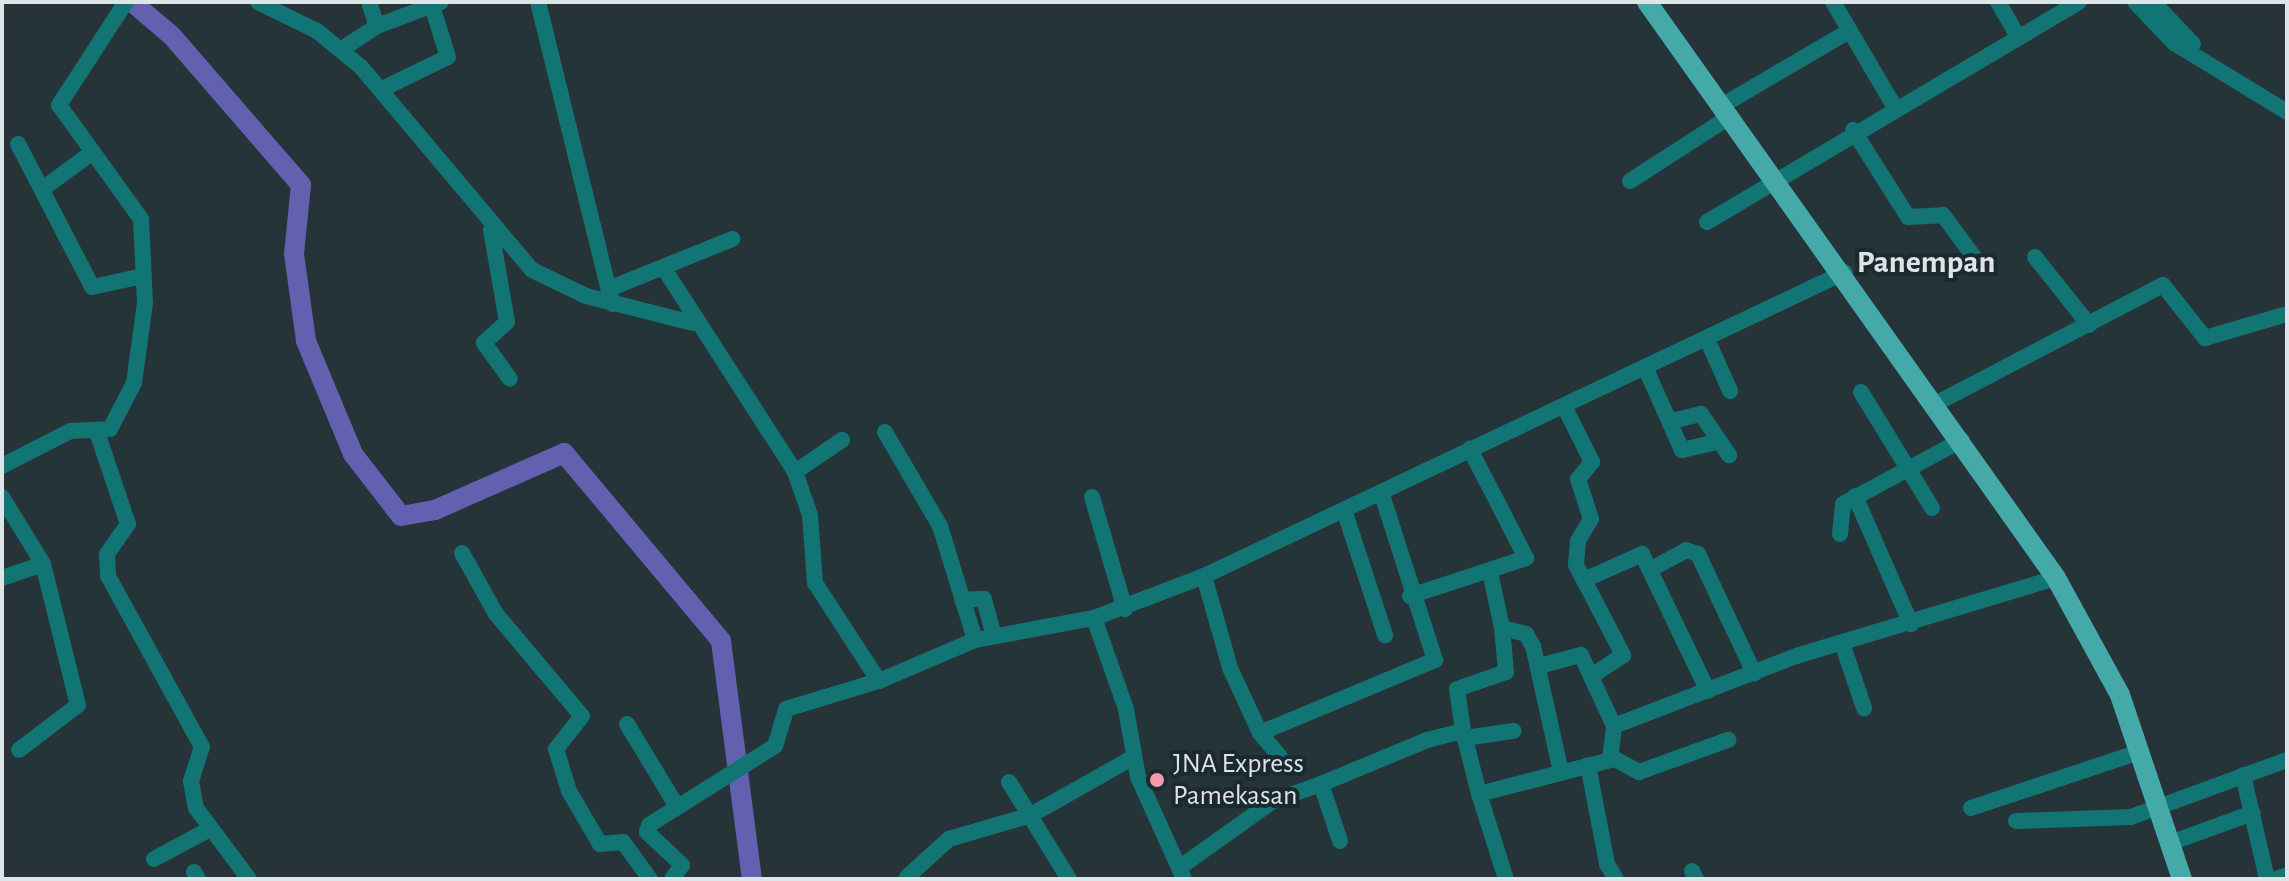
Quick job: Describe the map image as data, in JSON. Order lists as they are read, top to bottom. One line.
{"districts":["Panempan"],"places":["JNA Express Pamekasan"]}
